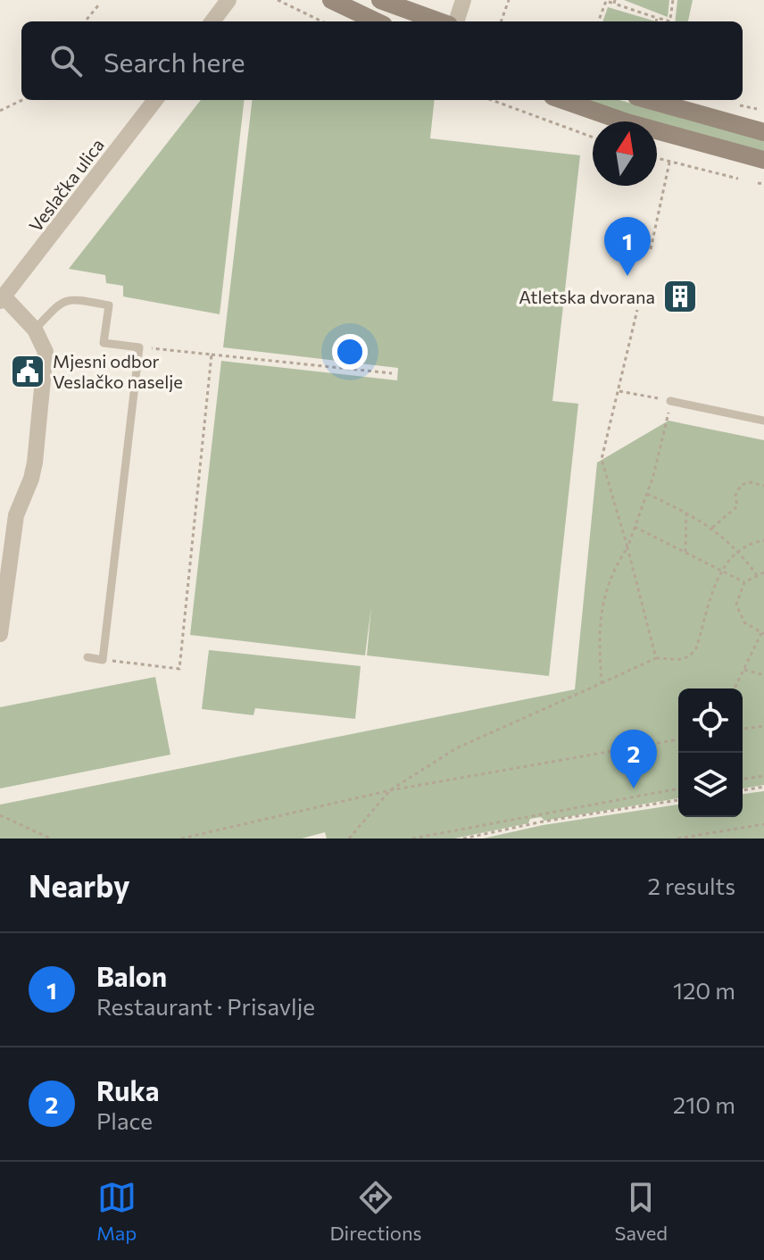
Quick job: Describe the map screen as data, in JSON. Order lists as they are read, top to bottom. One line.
{"streets":{"street":["Veslačka ulica"]},"places":{"building":["Atletska dvorana"],"public building":["Mjesni odbor Veslačko naselje"]},"north":"top","page":{"search":"Search here","pins":["1","2"],"heading":["Nearby","2 results"],"list":[{"mark":"1","name":"Balon","note":"Restaurant · Prisavlje","value":"120 m"},{"mark":"2","name":"Ruka","note":"Place","value":"210 m"}],"nav":["Map","Directions","Saved"]}}
